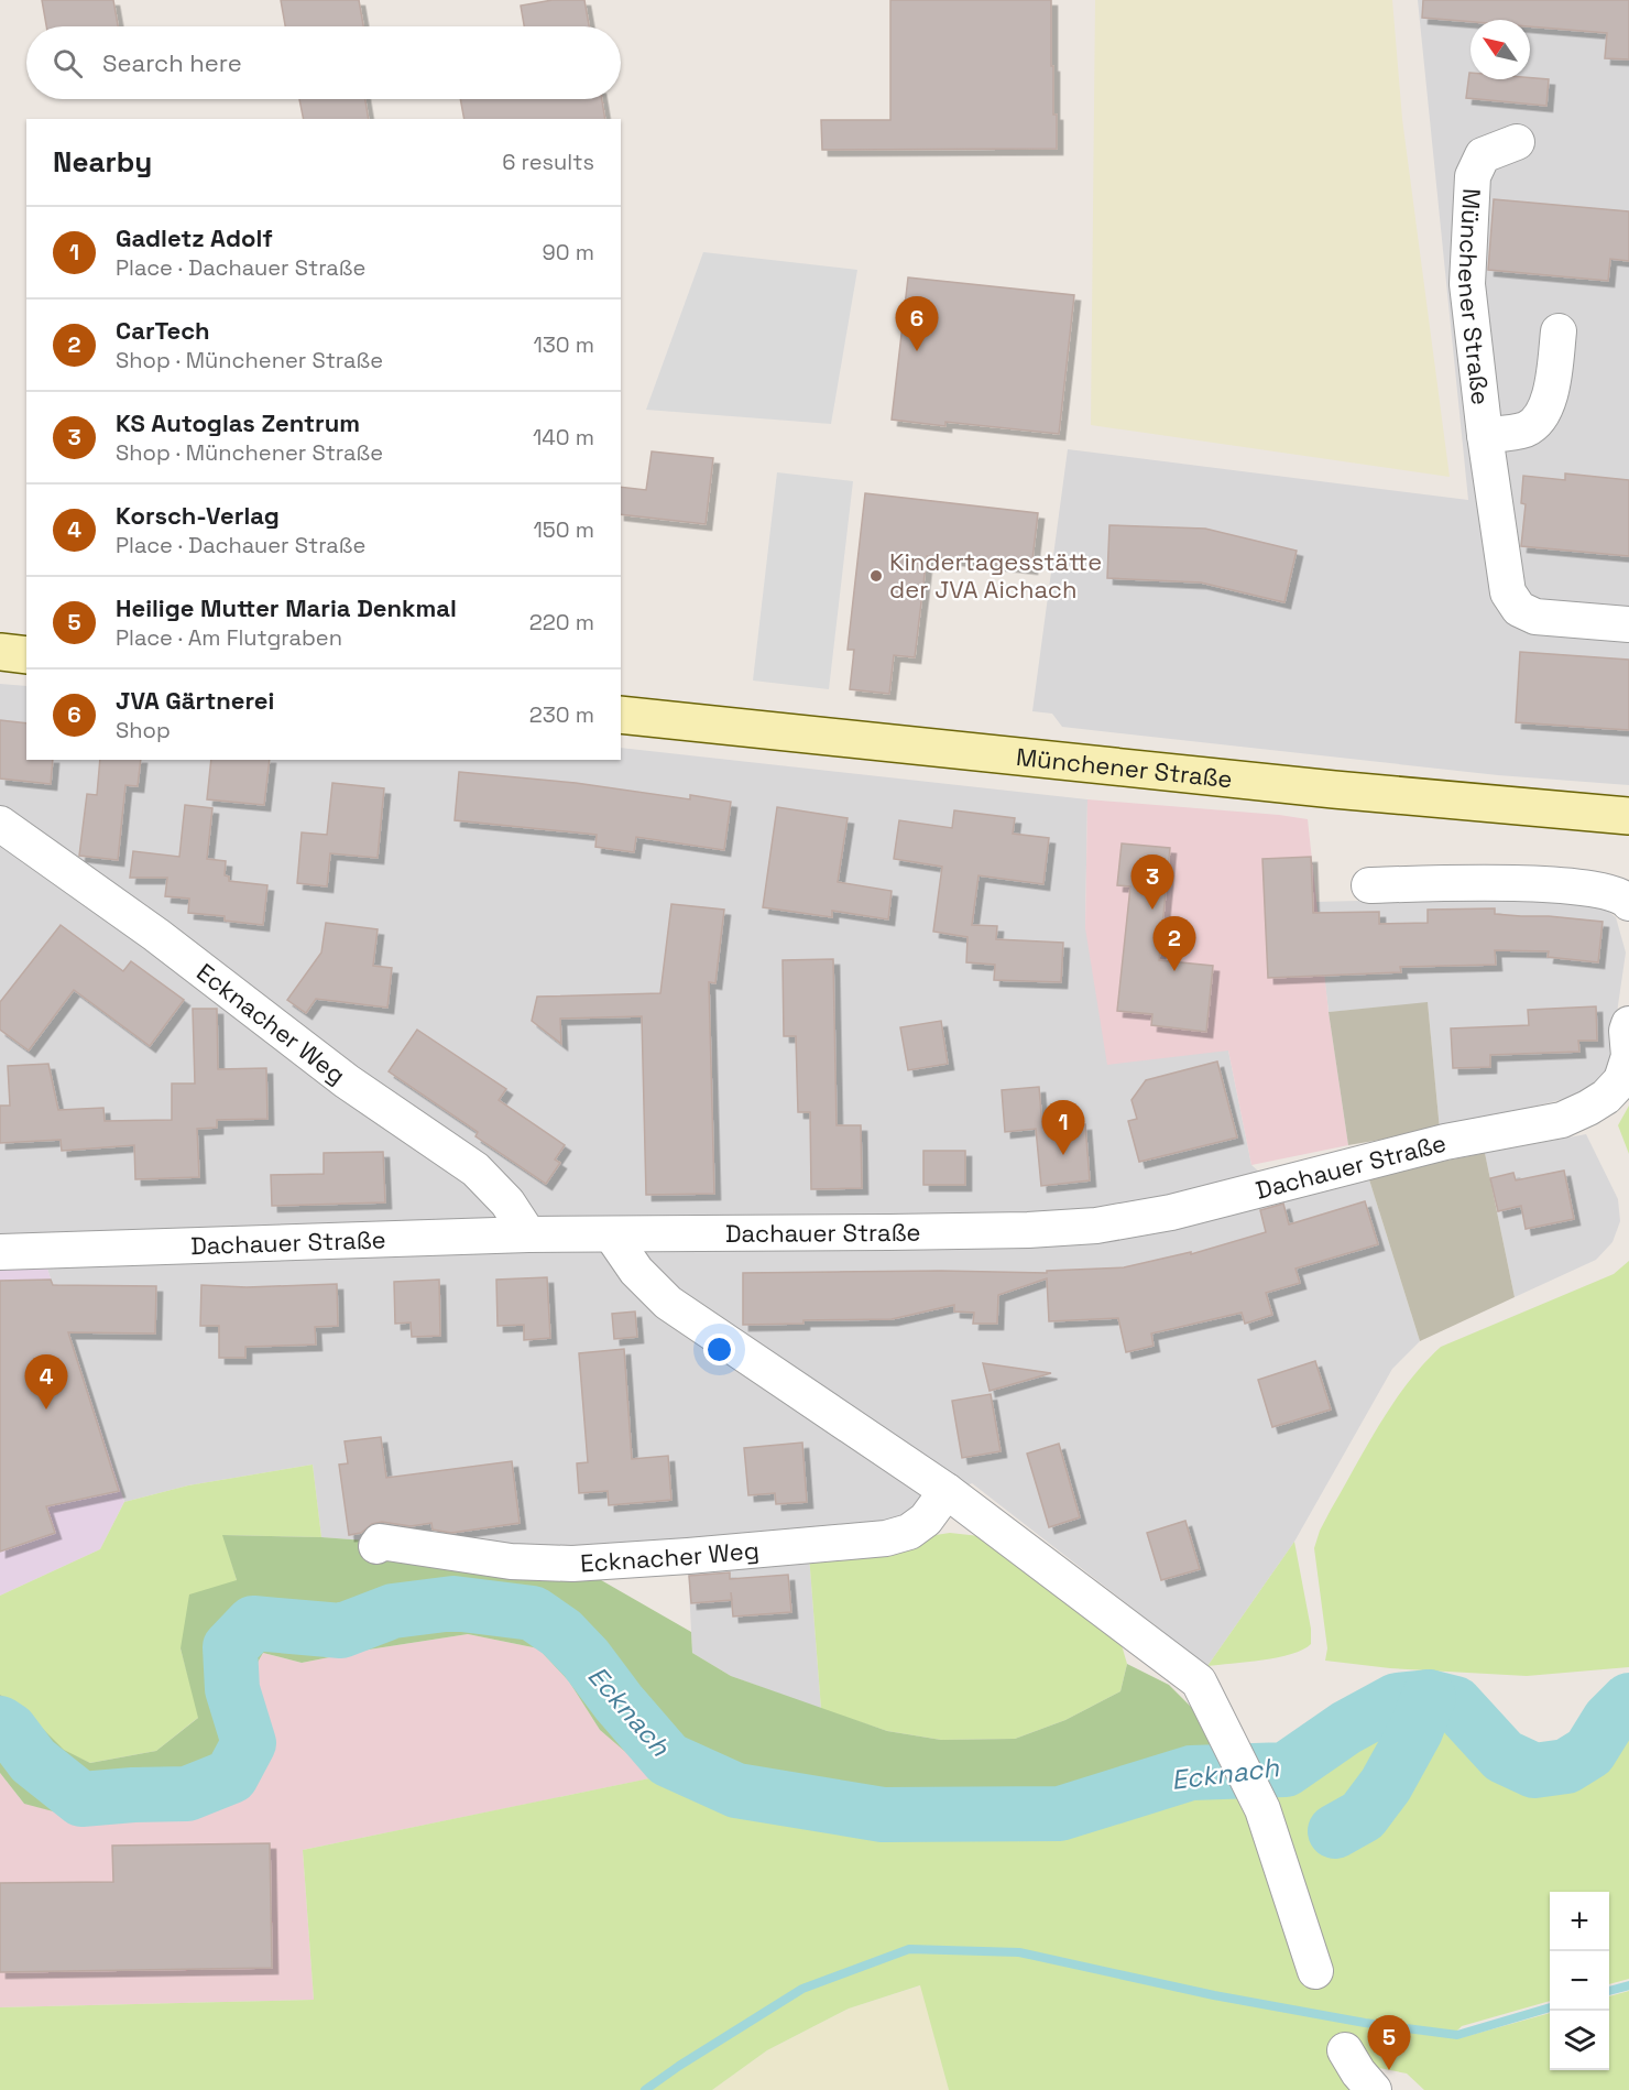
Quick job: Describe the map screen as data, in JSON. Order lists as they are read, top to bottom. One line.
{"streets":{"main road":["Münchener Straße"],"street":["Ecknacher Weg","Dachauer Straße"]},"crossings":[["Ecknacher Weg","Dachauer Straße"]],"water":["Ecknach"],"places":["Kindertagesstätte der JVA Aichach"],"north":"top left","page":{"search":"Search here","heading":["Nearby","6 results"],"list":[{"mark":"1","name":"Gadletz Adolf","note":"Place · Dachauer Straße","value":"90 m"},{"mark":"2","name":"CarTech","note":"Shop · Münchener Straße","value":"130 m"},{"mark":"3","name":"KS Autoglas Zentrum","note":"Shop · Münchener Straße","value":"140 m"},{"mark":"4","name":"Korsch-Verlag","note":"Place · Dachauer Straße","value":"150 m"},{"mark":"5","name":"Heilige Mutter Maria Denkmal","note":"Place · Am Flutgraben","value":"220 m"},{"mark":"6","name":"JVA Gärtnerei","note":"Shop","value":"230 m"}],"pins":["6","3","2","1","4","5"],"map_buttons":["+","−"]}}
